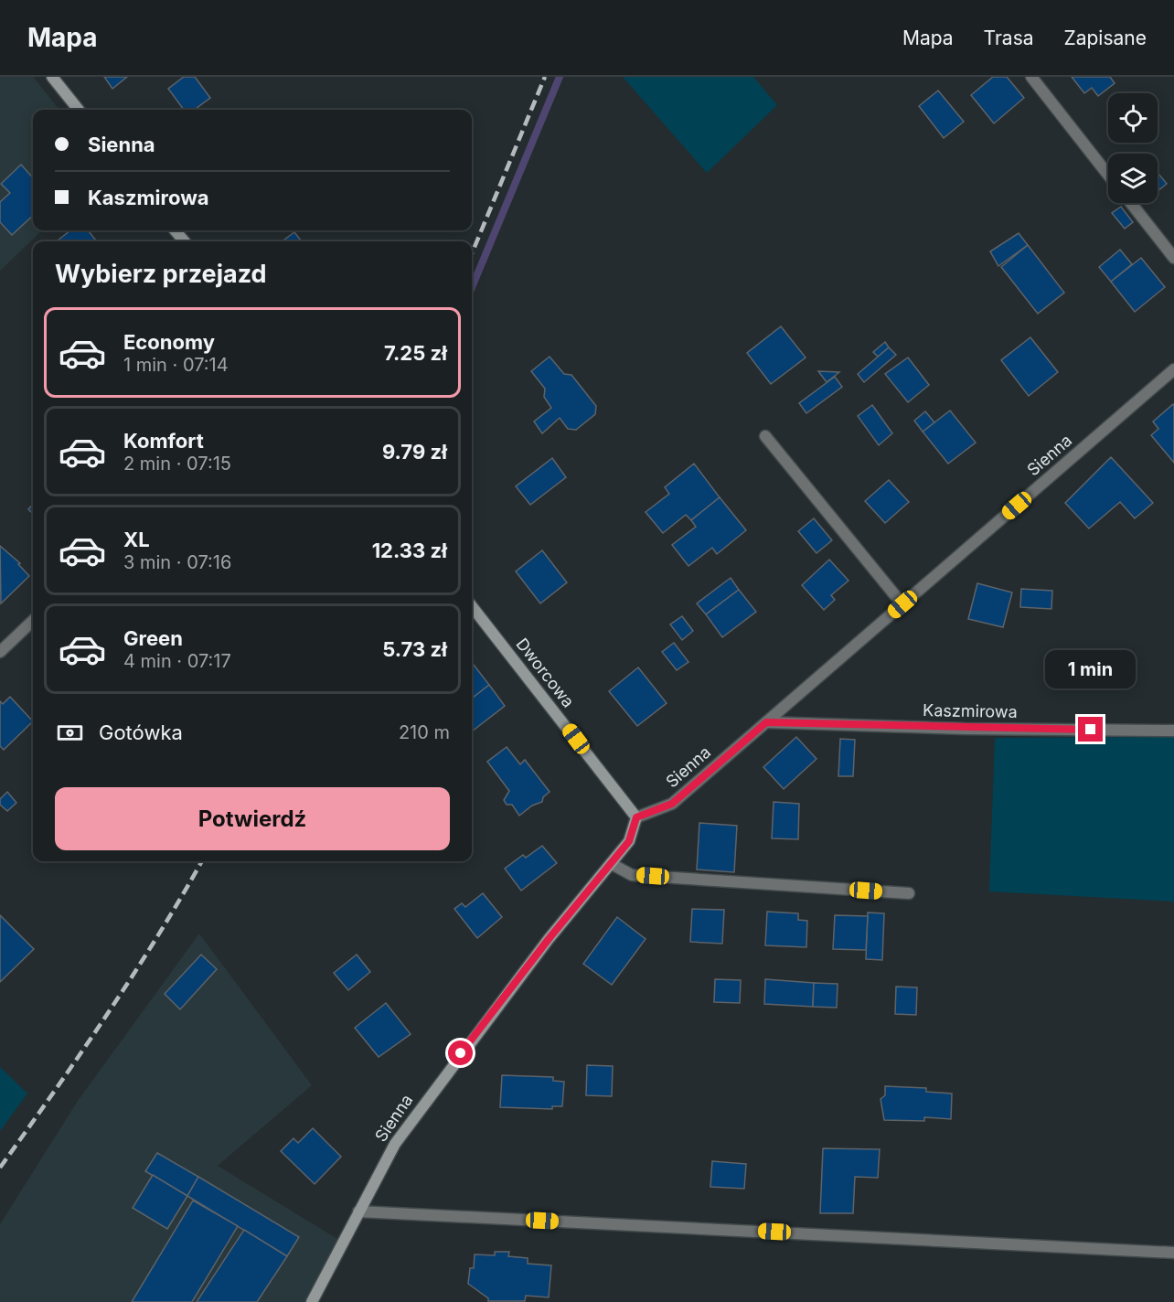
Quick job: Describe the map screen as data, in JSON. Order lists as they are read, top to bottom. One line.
{"streets":{"street":["Sienna","Dworcowa","Kaszmirowa"]},"crossings":[["Sienna","Dworcowa"],["Sienna","Kaszmirowa"]],"page":{"header":"Mapa","nav":["Mapa","Trasa","Zapisane"],"banner":["Sienna","Kaszmirowa"],"heading":"Wybierz przejazd","list":[{"name":"Economy","note":"1 min · 07:14","value":"7.25 zł"},{"name":"Komfort","note":"2 min · 07:15","value":"9.79 zł"},{"name":"XL","note":"3 min · 07:16","value":"12.33 zł"},{"name":"Green","note":"4 min · 07:17","value":"5.73 zł"}],"bubble":"1 min","pay":["Gotówka","210 m"],"buttons":"Potwierdź"}}
